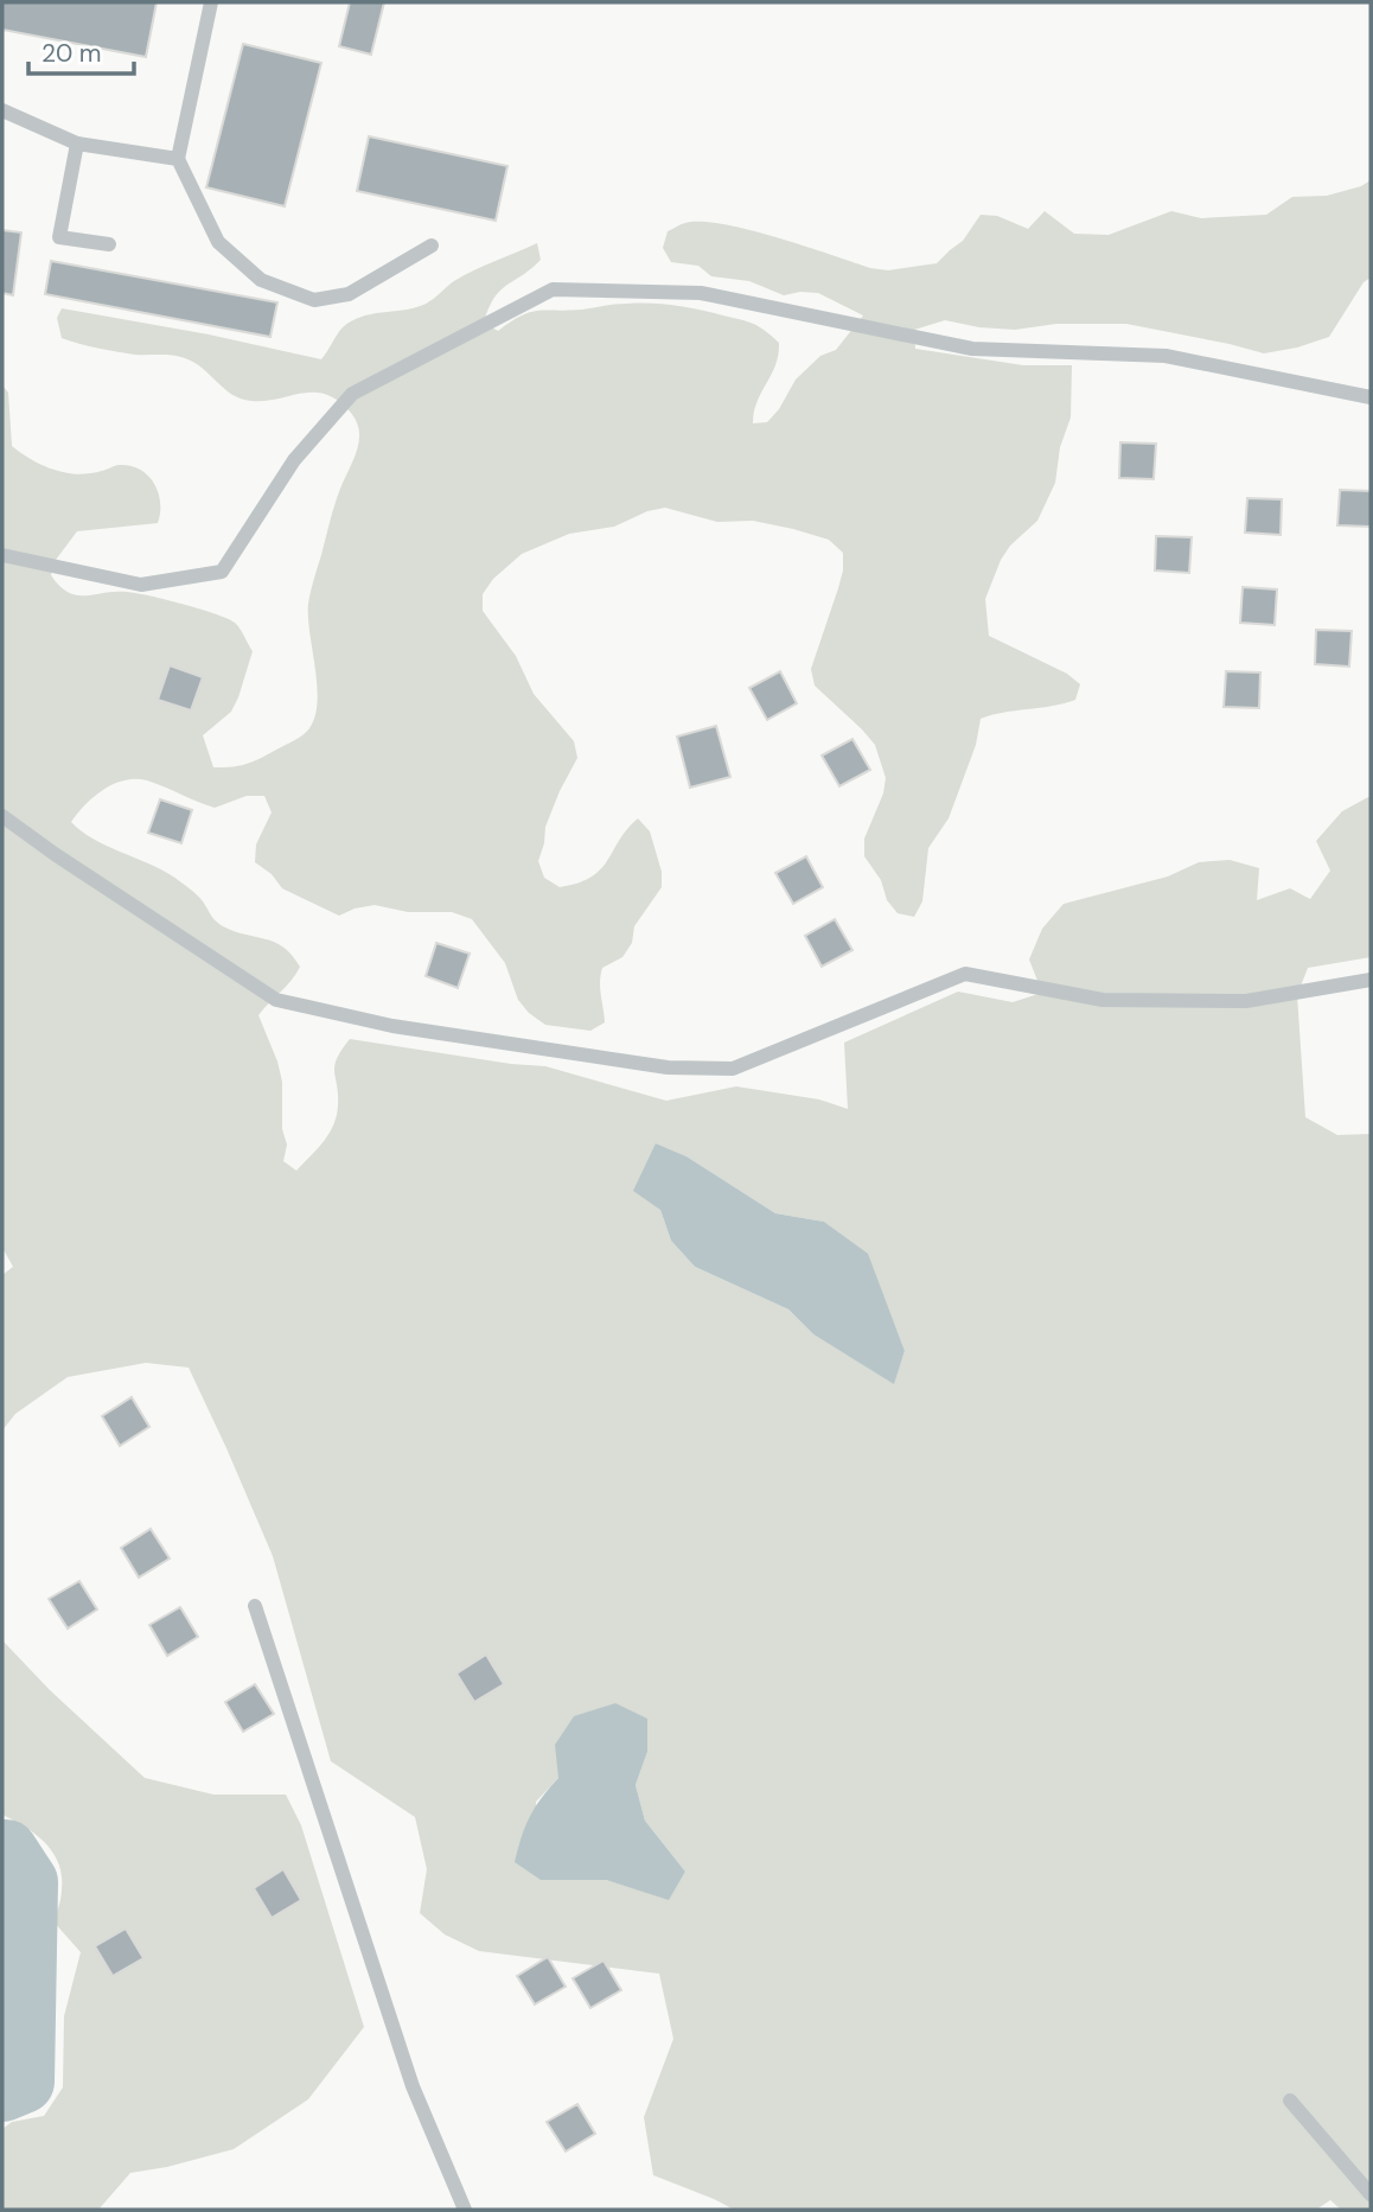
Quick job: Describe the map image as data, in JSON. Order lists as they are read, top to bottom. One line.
{"scale_bar":"20 m"}
